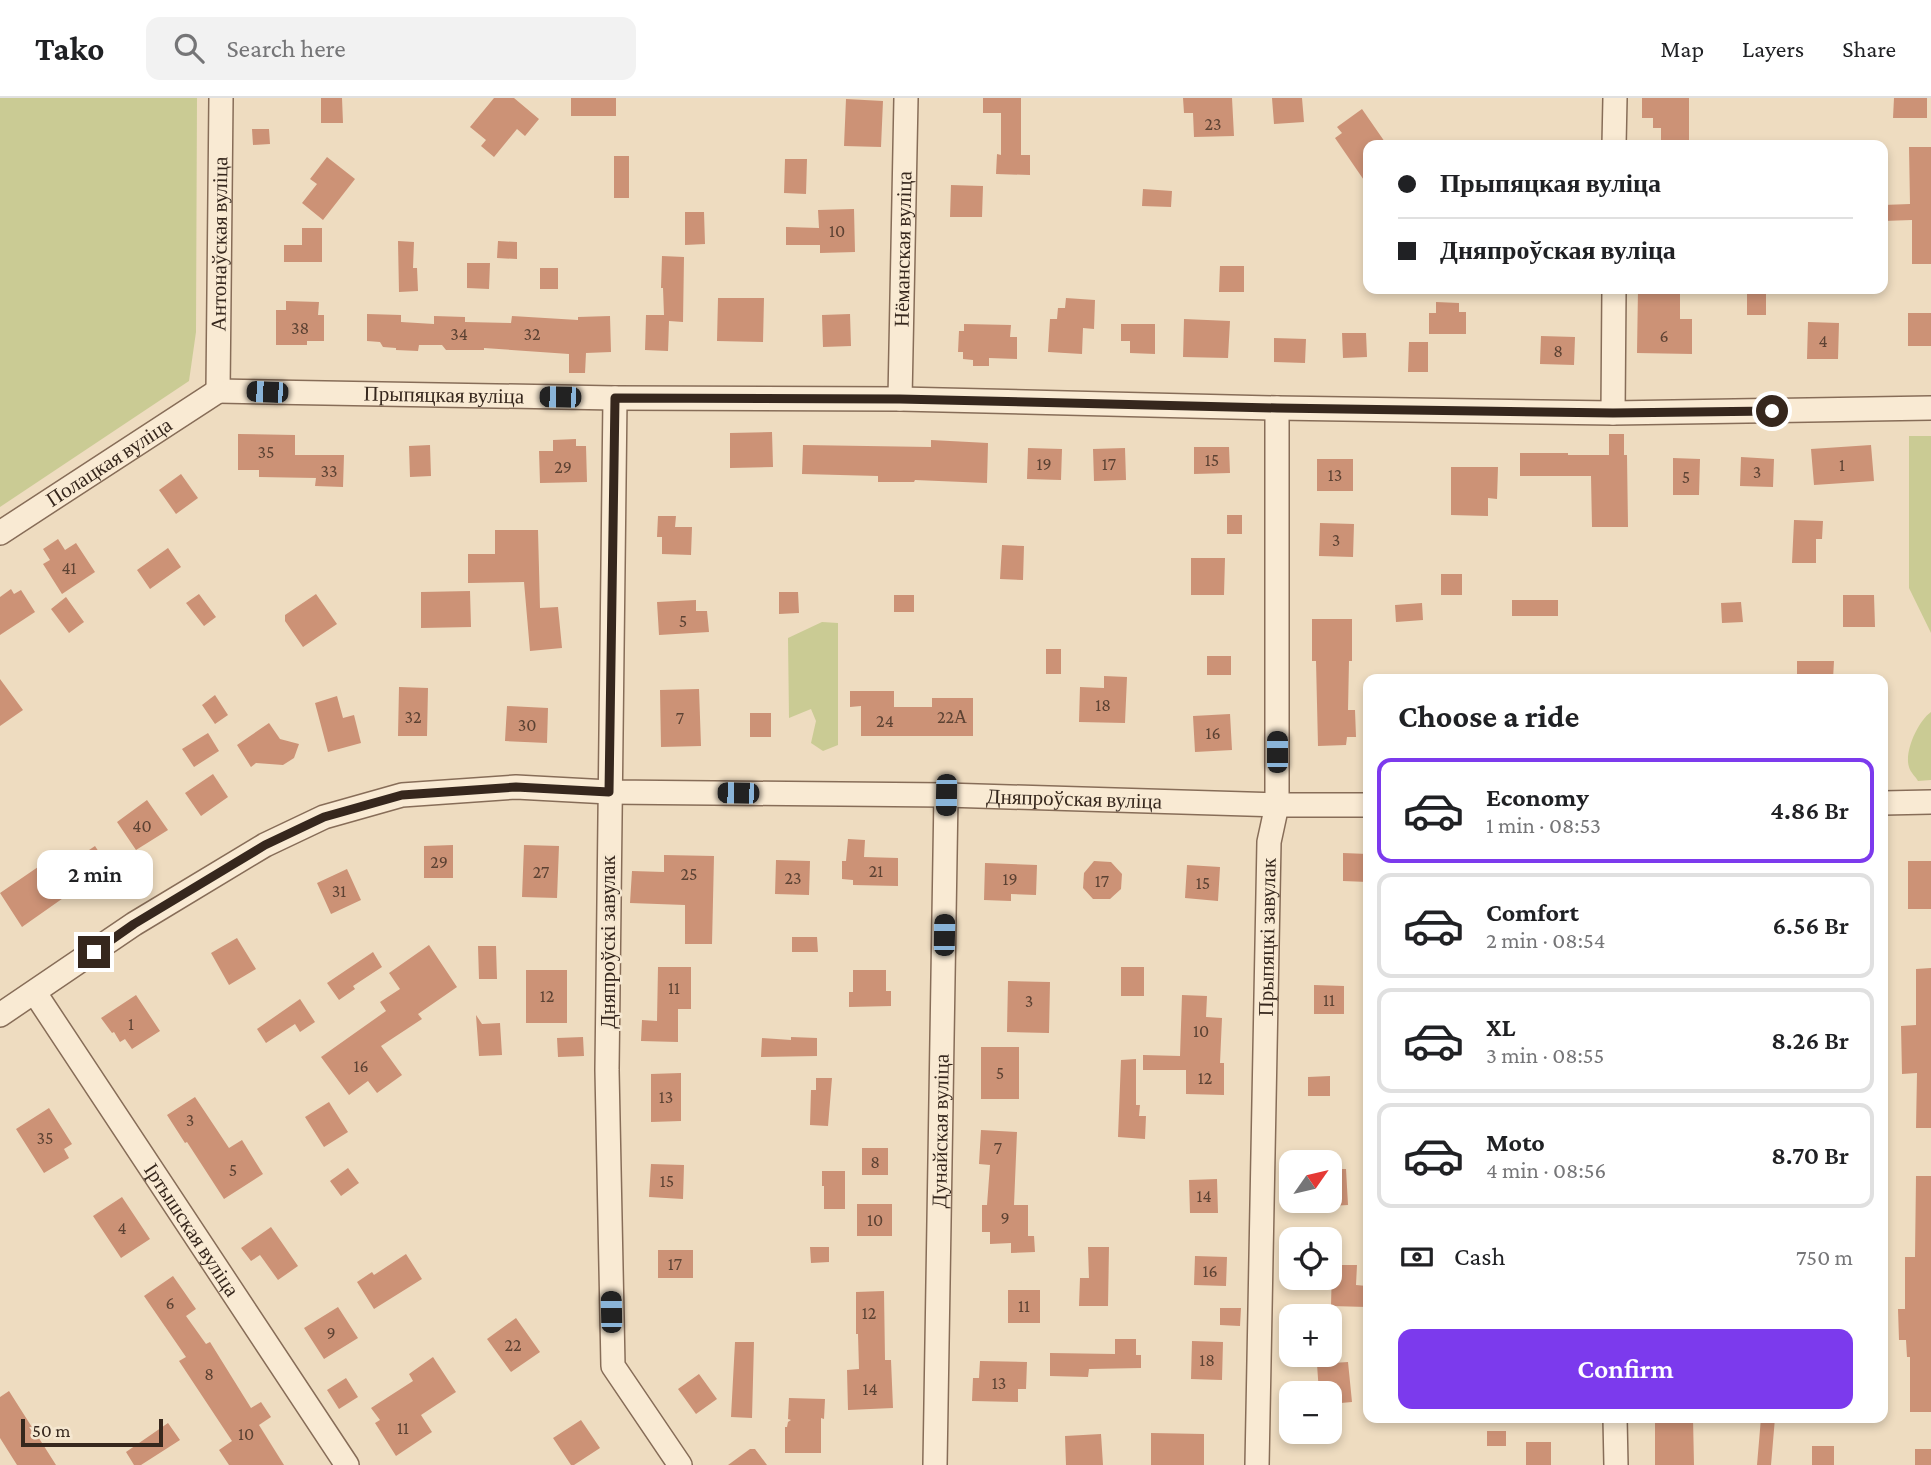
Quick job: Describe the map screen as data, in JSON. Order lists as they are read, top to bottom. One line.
{"streets":{"street":["Антонаўская вуліца","Нёманская вуліца","Прыпяцкая вуліца","Полацкая вуліца","Дняпроўская вуліца","Прыпяцкі завулак","Дняпроўскі завулак","Дунайская вуліца","Іртышская вуліца"]},"crossings":[["Антонаўская вуліца","Прыпяцкая вуліца"],["Антонаўская вуліца","Полацкая вуліца"],["Нёманская вуліца","Прыпяцкая вуліца"],["Прыпяцкая вуліца","Полацкая вуліца"],["Прыпяцкая вуліца","Прыпяцкі завулак"],["Прыпяцкая вуліца","Дняпроўскі завулак"],["Дняпроўская вуліца","Прыпяцкі завулак"],["Дняпроўская вуліца","Дняпроўскі завулак"],["Дняпроўская вуліца","Дунайская вуліца"],["Дняпроўская вуліца","Іртышская вуліца"]],"house_numbers":["23","10","38","34","32","6","4","8","35","15","19","17","1","29","33","3","13","5","3","41","5","18","32","22А","7","24","30","16","40","29","21","27","25","23","19","17","15","31","11","12","11","3","1","10","16","5","12","13","3","35","7","8","5","15","14","9","10","4","17","16","6","11","12","9","22","18","8","13","14","11","10"],"scale_bar":"50 m","north":"top right","page":{"header":"Tako","search":"Search here","nav":["Map","Layers","Share"],"banner":["Прыпяцкая вуліца","Дняпроўская вуліца"],"heading":"Choose a ride","list":[{"name":"Economy","note":"1 min · 08:53","value":"4.86 Br"},{"name":"Comfort","note":"2 min · 08:54","value":"6.56 Br"},{"name":"XL","note":"3 min · 08:55","value":"8.26 Br"},{"name":"Moto","note":"4 min · 08:56","value":"8.70 Br"}],"bubble":"2 min","map_buttons":["+","−"],"pay":["Cash","750 m"],"buttons":"Confirm","scale":"50 m"}}
